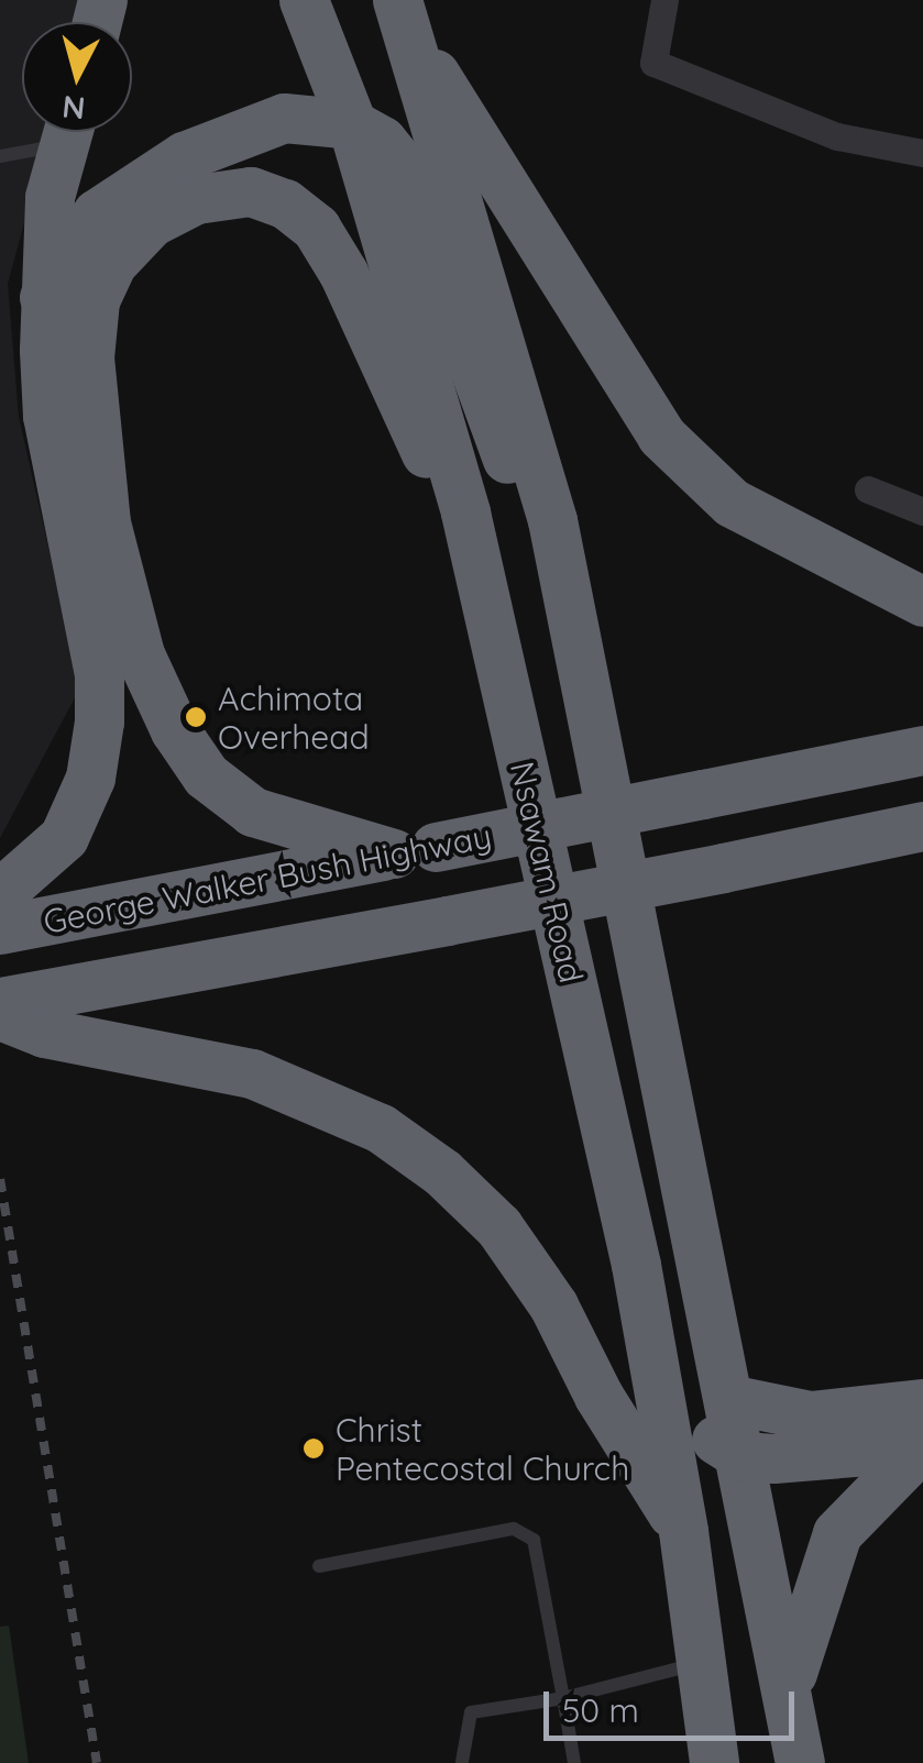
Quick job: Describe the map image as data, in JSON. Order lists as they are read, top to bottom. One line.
{"streets":{"highway":["Nsawam Road","George Walker Bush Highway"]},"places":["Achimota Overhead","Christ Pentecostal Church"],"scale_bar":"50 m","north":"bottom"}
